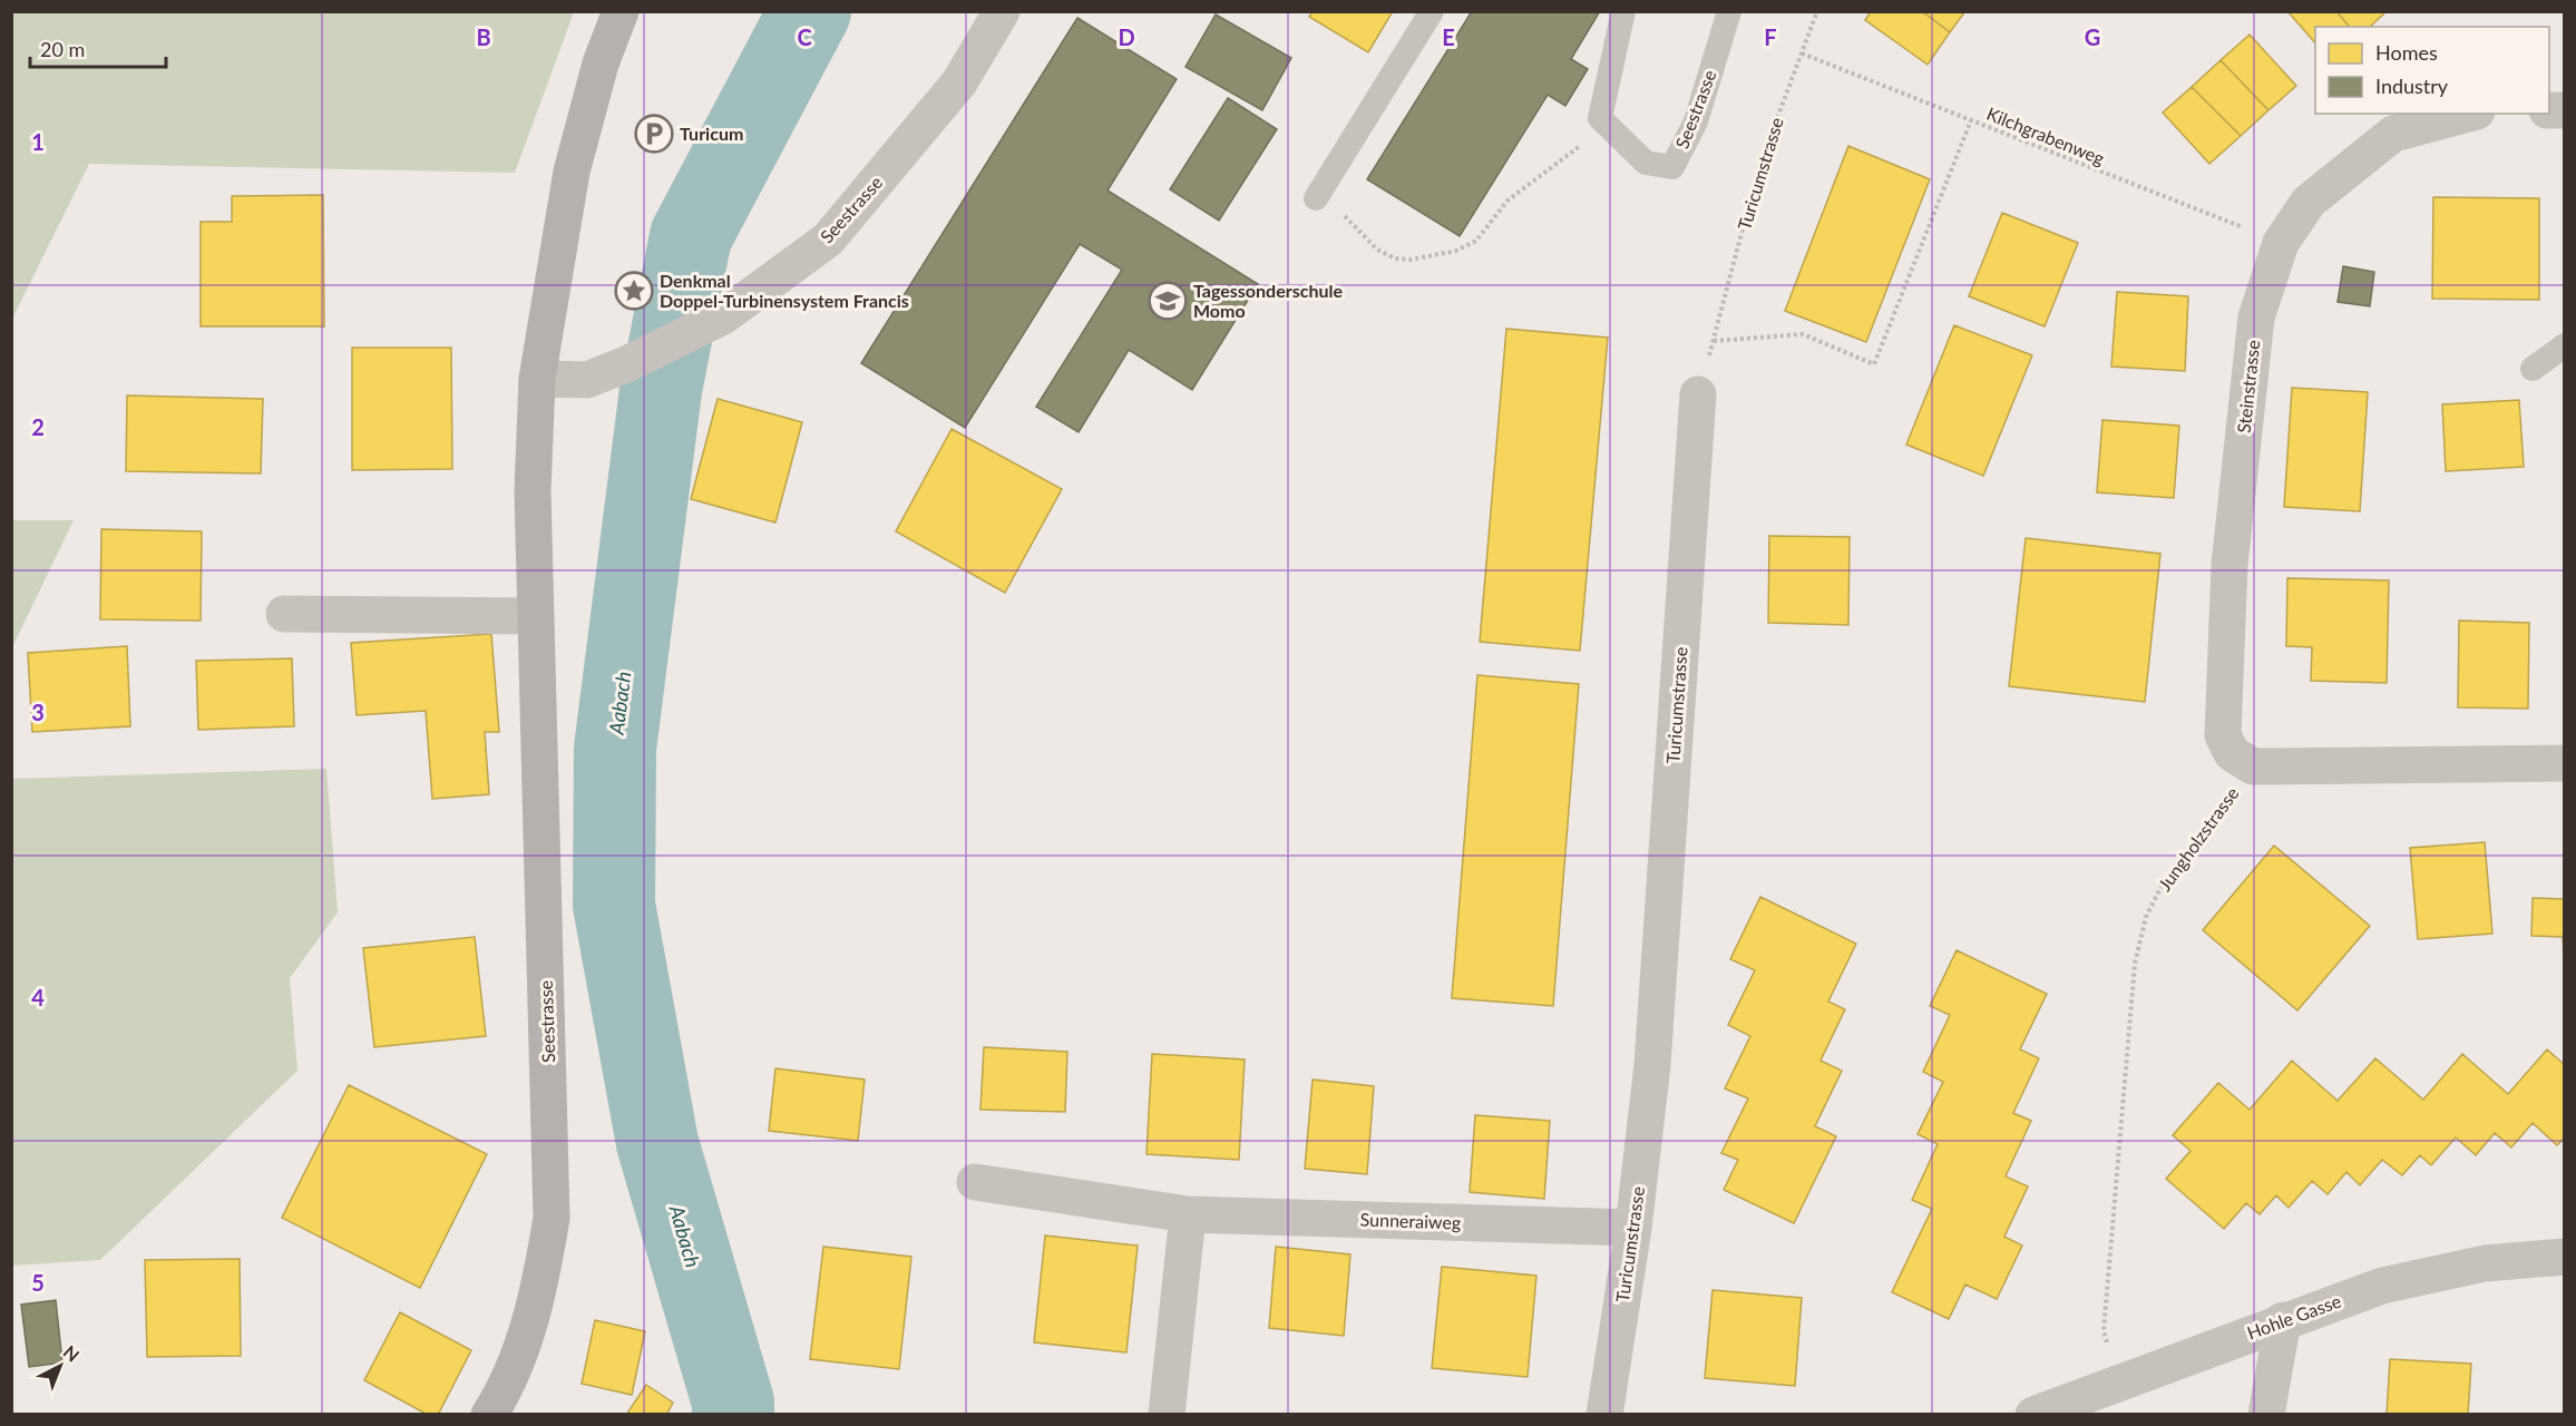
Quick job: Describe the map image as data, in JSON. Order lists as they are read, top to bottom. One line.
{"streets":{"street":["Seestrasse","Turicumstrasse","Steinstrasse","Sunneraiweg","Hohle Gasse"],"path":["Kilchgrabenweg","Jungholzstrasse"]},"crossings":[["Kilchgrabenweg","Turicumstrasse"],["Kilchgrabenweg","Steinstrasse"],["Turicumstrasse","Sunneraiweg"],["Steinstrasse","Jungholzstrasse"],["Jungholzstrasse","Hohle Gasse"]],"water":["Aabach"],"places":{"parking":["Turicum"],"place":["Denkmal Doppel-Turbinensystem Francis"],"school or university":["Tagessonderschule Momo"]},"legend":["Homes","Industry"],"scale_bar":"20 m","north":"top right","grid":{"columns":["B","C","D","E","F","G"],"rows":["1","2","3","4","5"]}}
